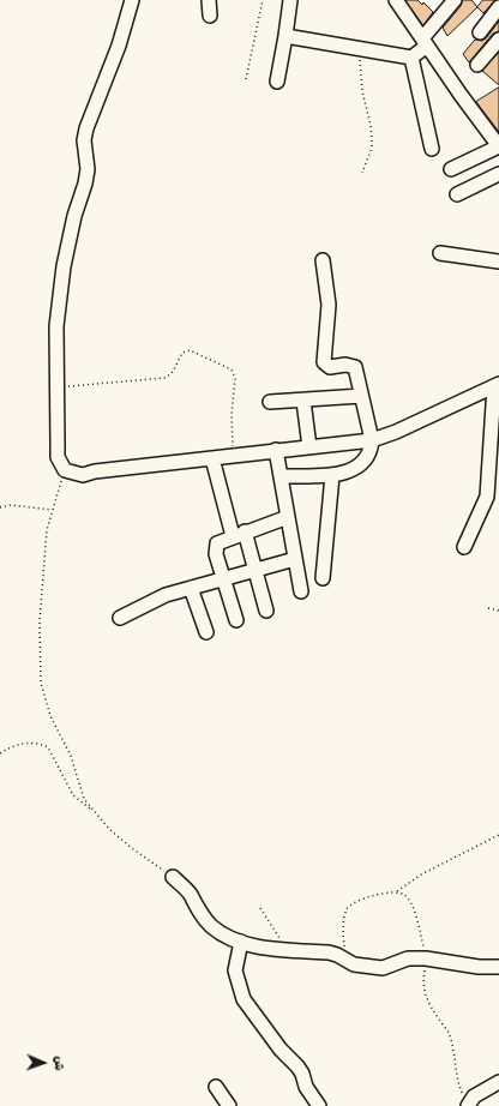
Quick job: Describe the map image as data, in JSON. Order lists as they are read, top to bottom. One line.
{"north":"right"}
